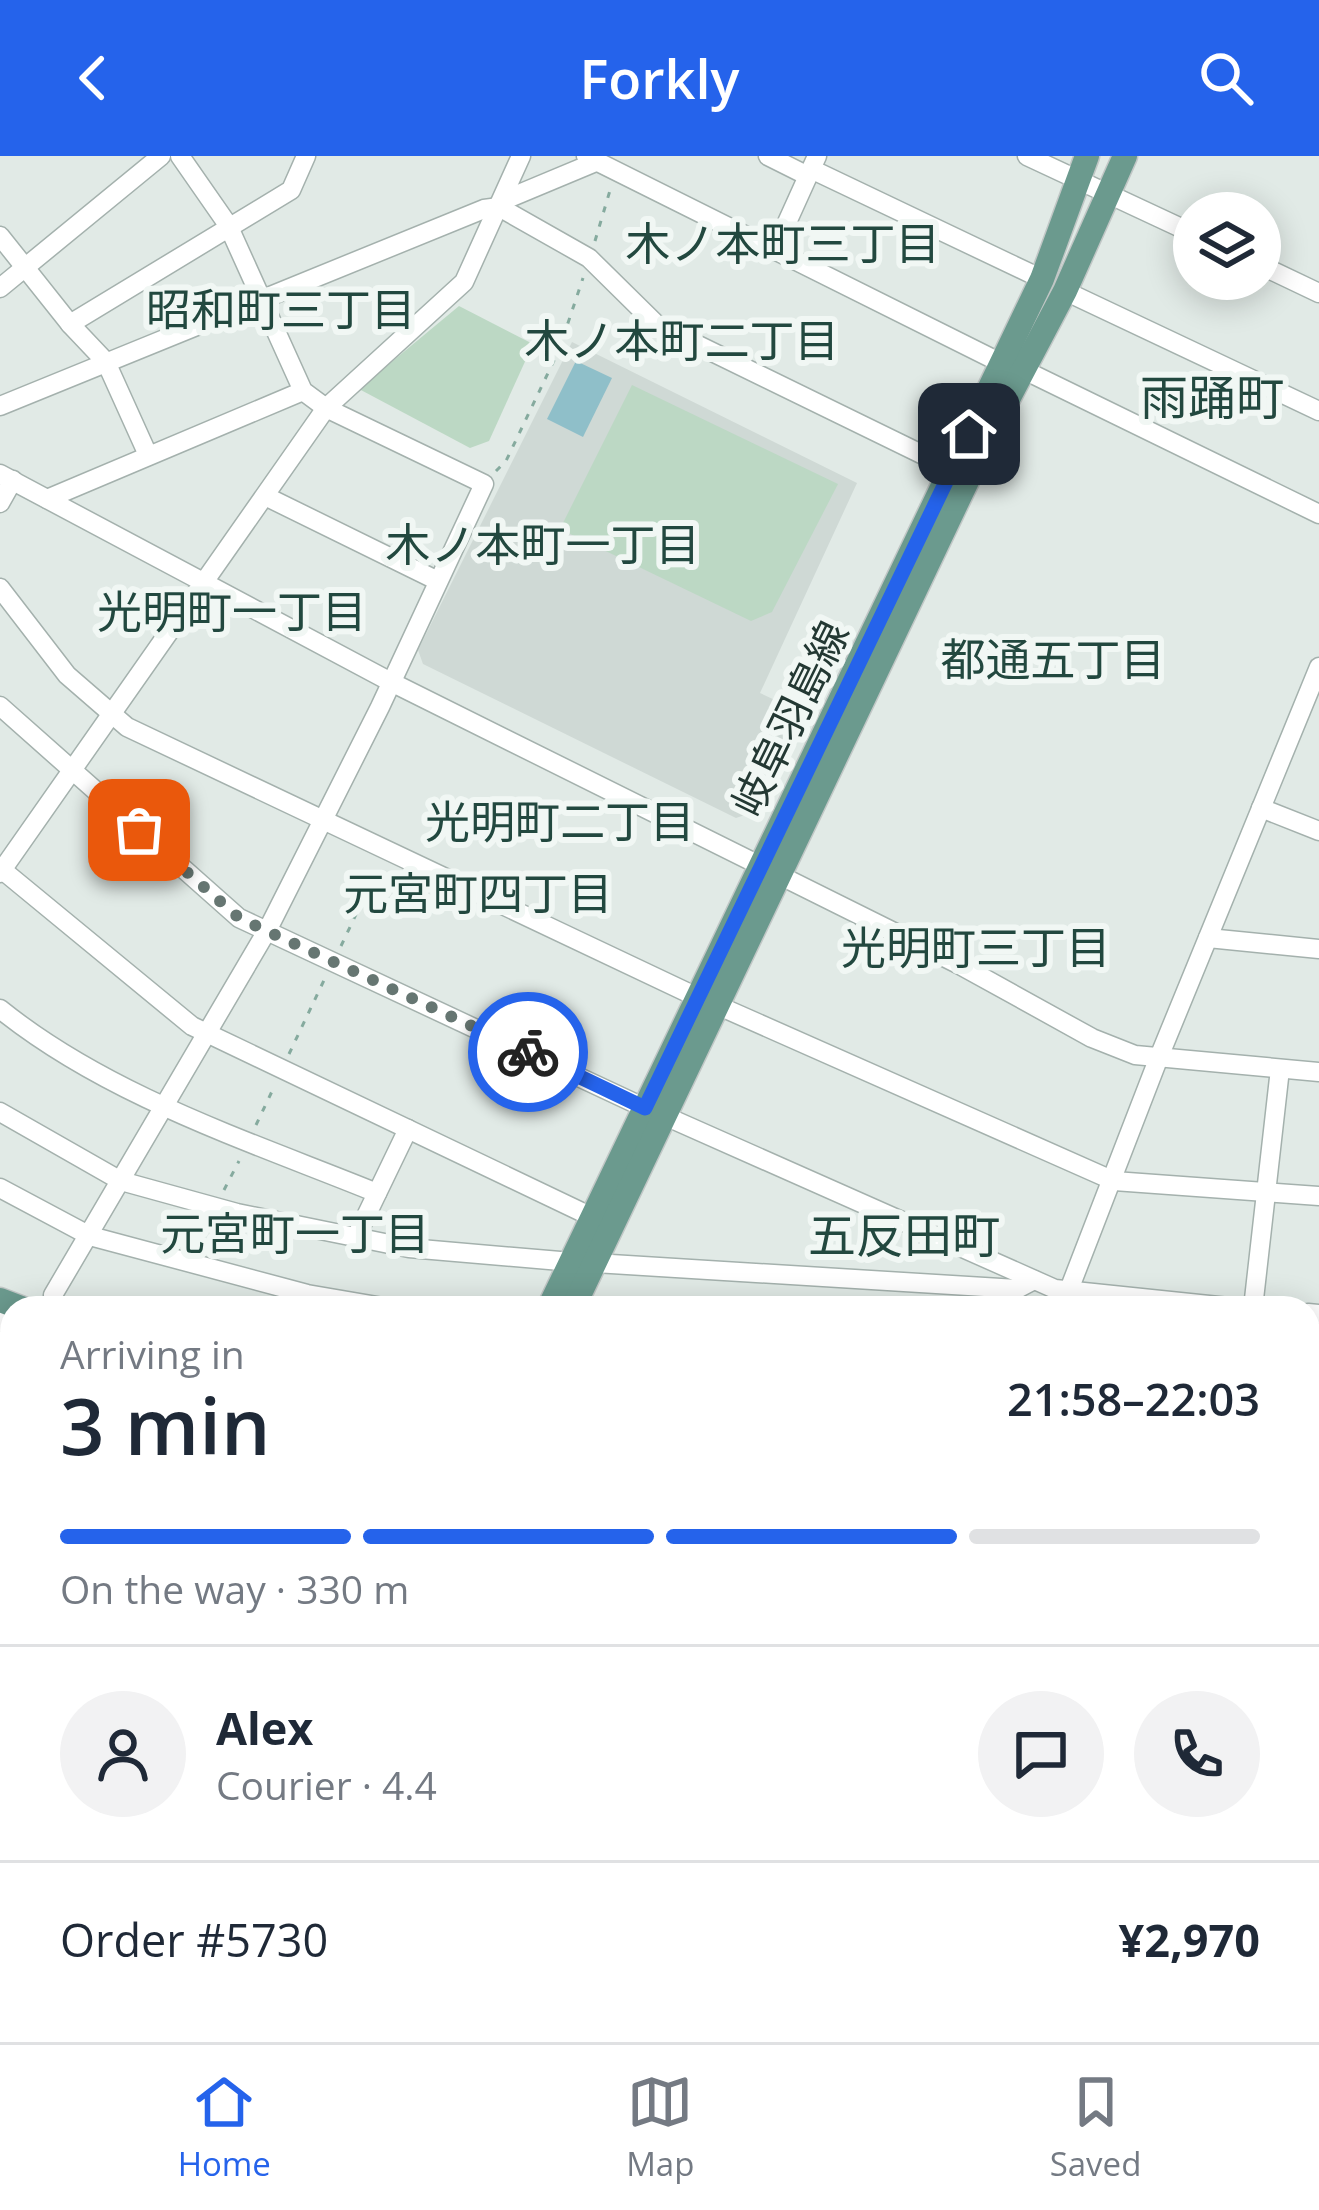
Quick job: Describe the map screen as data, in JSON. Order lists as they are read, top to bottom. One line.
{"streets":{"main road":["岐阜羽島線"]},"districts":["木ノ本町三丁目","昭和町三丁目","木ノ本町二丁目","雨踊町","木ノ本町一丁目","光明町一丁目","都通五丁目","光明町二丁目","元宮町四丁目","光明町三丁目","元宮町一丁目","五反田町"],"page":{"header":"Forkly","heading":["3 min","Arriving in","21:58–22:03"],"panel":["Alex","Courier · 4.4","Order #5730","¥2,970"],"bar":"On the way · 330 m","tabs":["Home","Map","Saved"]}}
